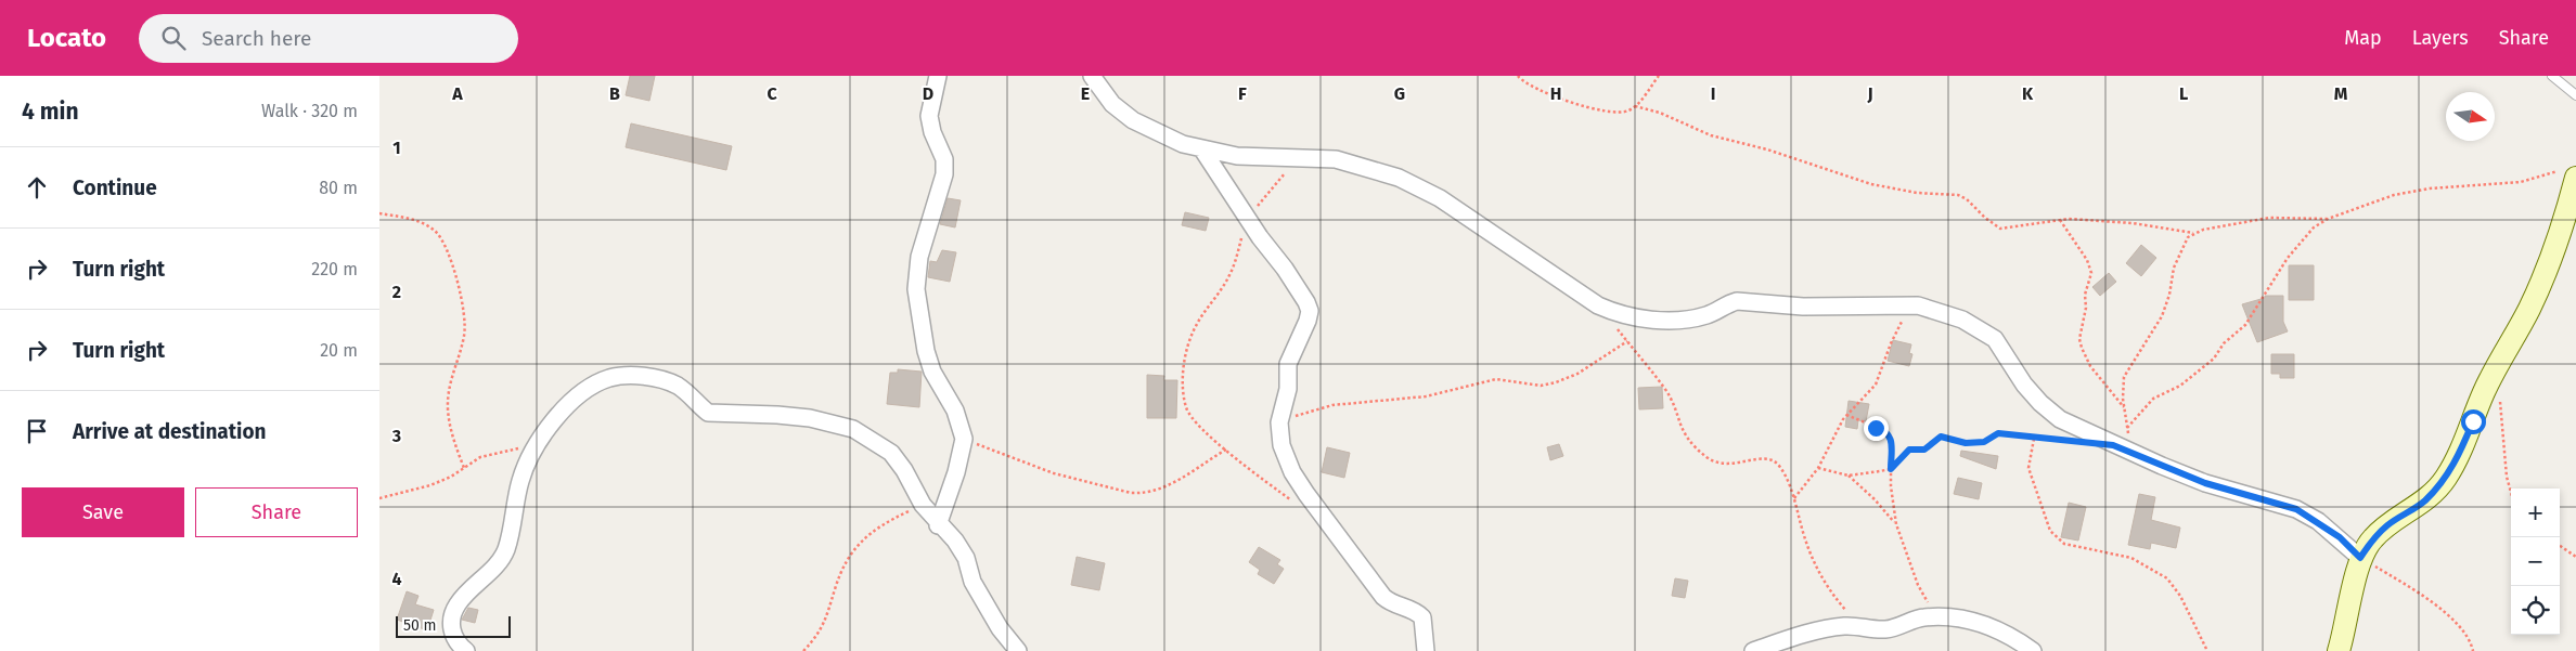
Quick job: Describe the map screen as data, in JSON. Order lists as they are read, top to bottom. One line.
{"scale_bar":"50 m","north":"right","page":{"header":"Locato","search":"Search here","nav":["Map","Layers","Share"],"heading":["4 min","Walk · 320 m"],"list":[["Continue","80 m"],["Turn right","220 m"],["Turn right","20 m"],"Arrive at destination"],"buttons":["Save","Share"],"map_buttons":["+","−"],"scale":"50 m"},"grid":{"columns":["A","B","C","D","E","F","G","H","I","J","K","L","M"],"rows":["1","2","3","4"]}}
